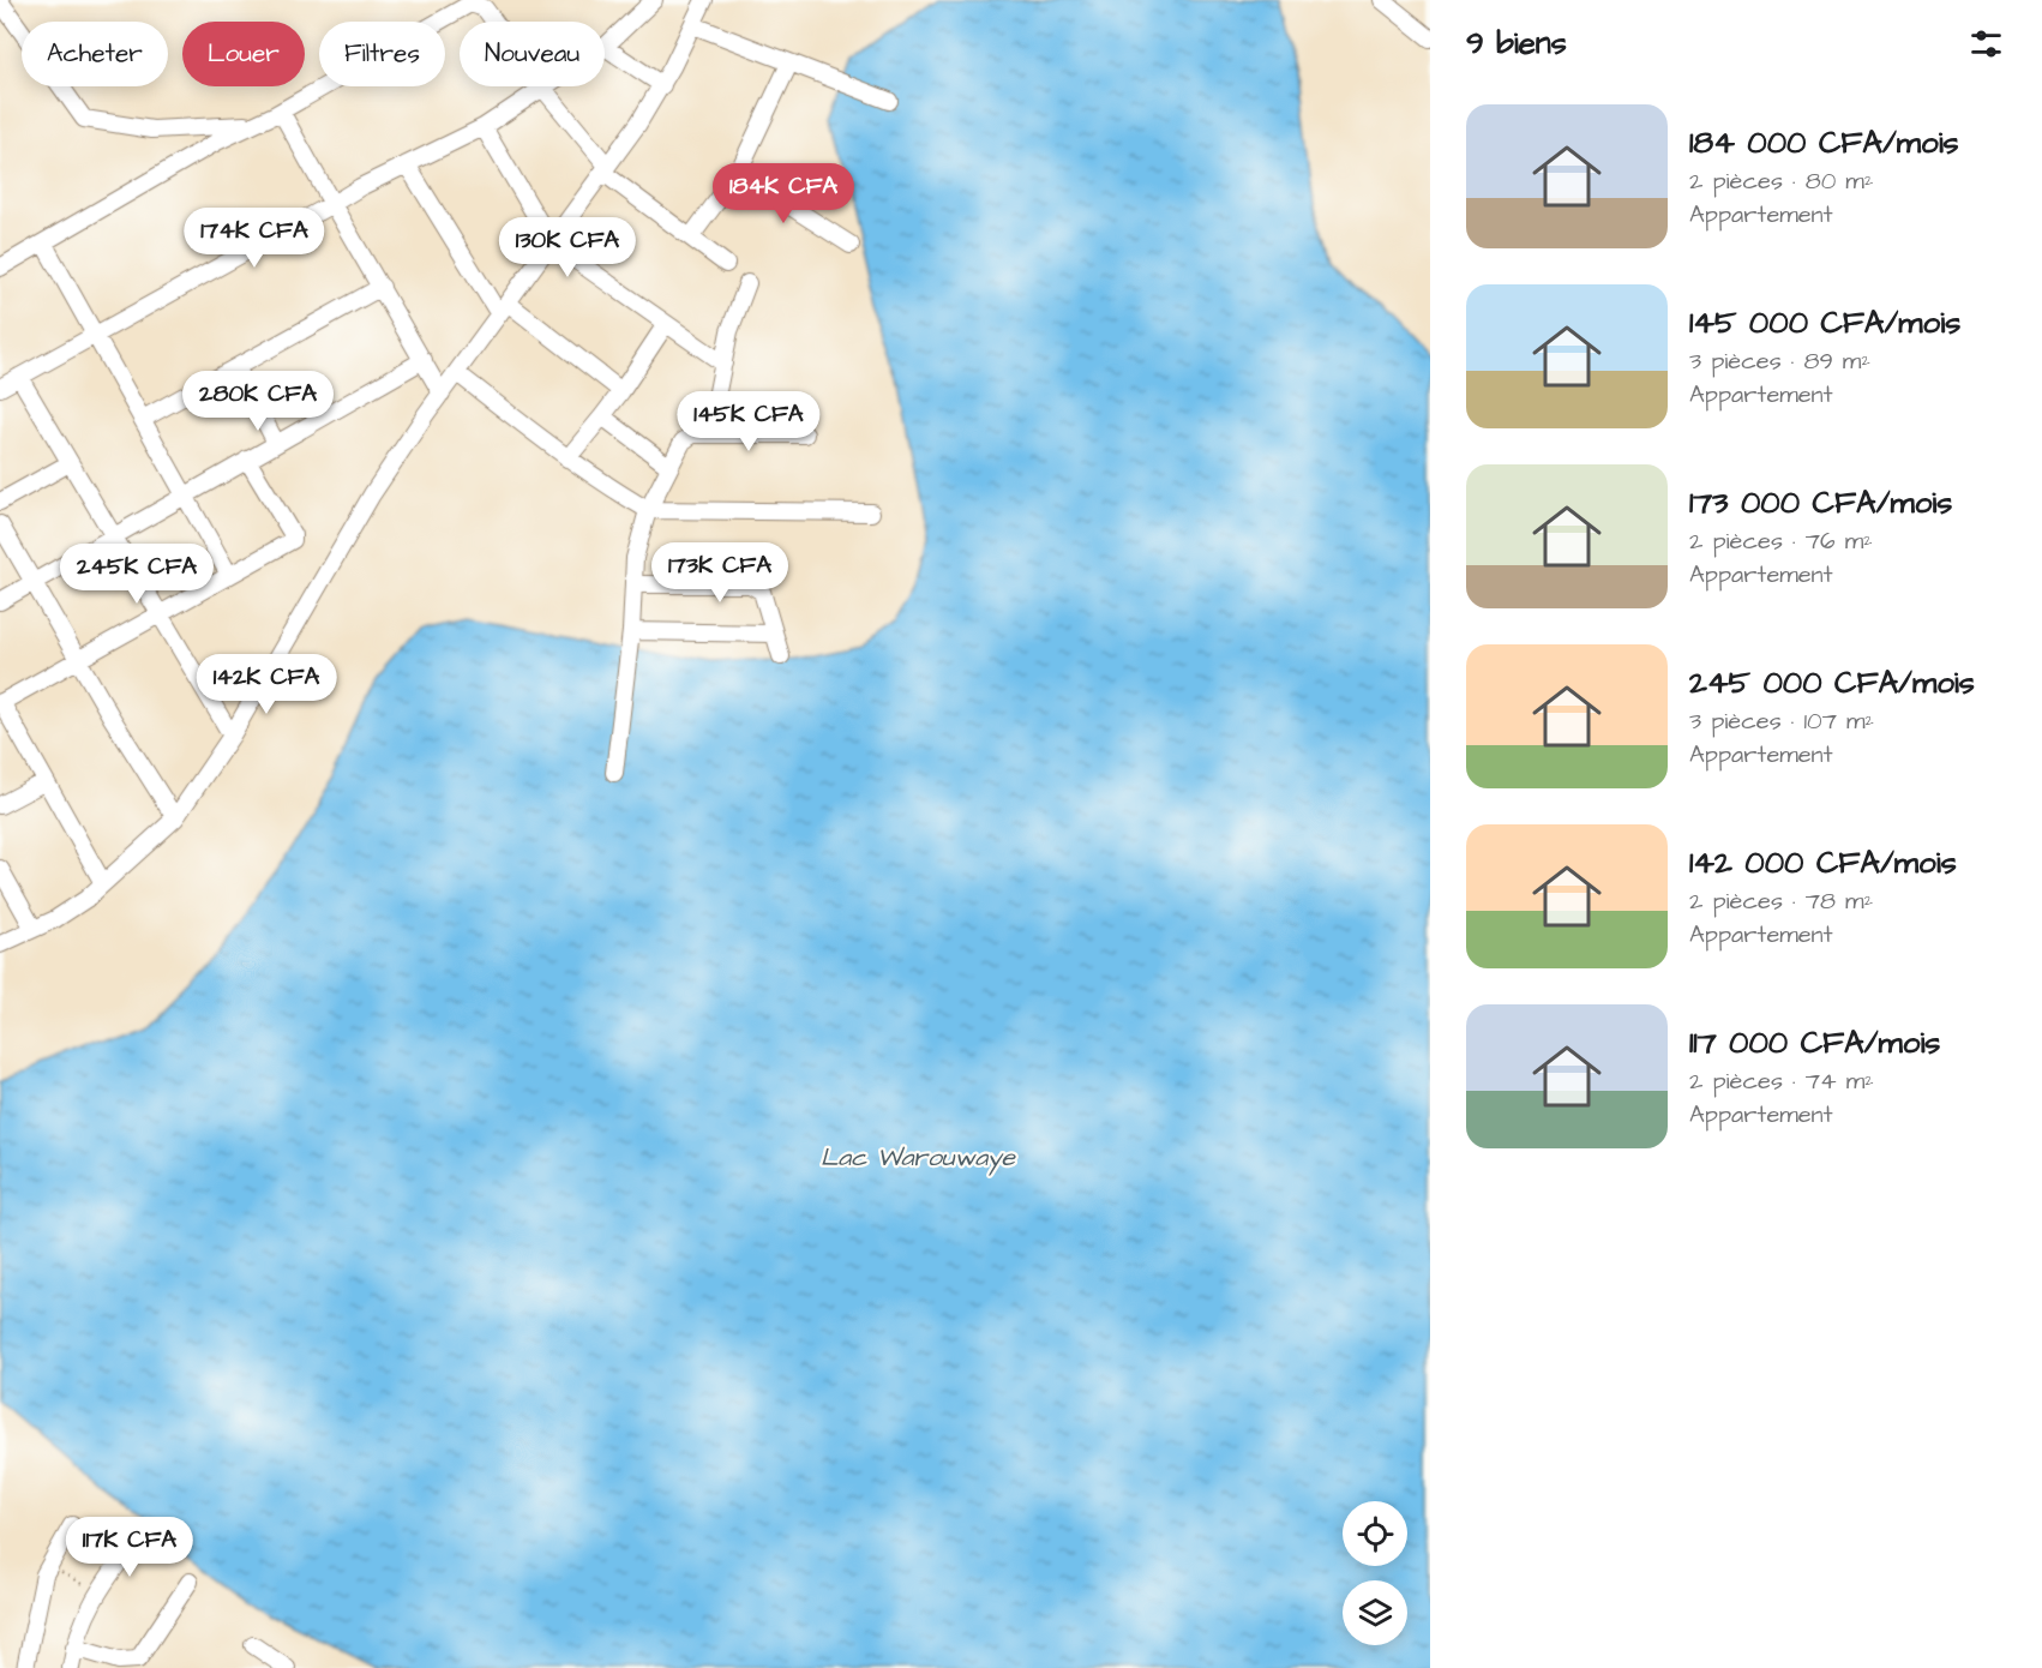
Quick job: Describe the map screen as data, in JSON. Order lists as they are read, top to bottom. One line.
{"water":["Lac Warouwaye"],"page":{"heading":"9 biens","chip":["Acheter","Louer","Filtres","Nouveau"],"list":[{"name":"184 000 CFA/mois","note":"2 pièces · 80 m² · Appartement"},{"name":"145 000 CFA/mois","note":"3 pièces · 89 m² · Appartement"},{"name":"173 000 CFA/mois","note":"2 pièces · 76 m² · Appartement"},{"name":"245 000 CFA/mois","note":"3 pièces · 107 m² · Appartement"},{"name":"142 000 CFA/mois","note":"2 pièces · 78 m² · Appartement"},{"name":"117 000 CFA/mois","note":"2 pièces · 74 m² · Appartement"}],"price":["184K CFA","174K CFA","130K CFA","280K CFA","145K CFA","173K CFA","245K CFA","142K CFA","117K CFA"]}}
